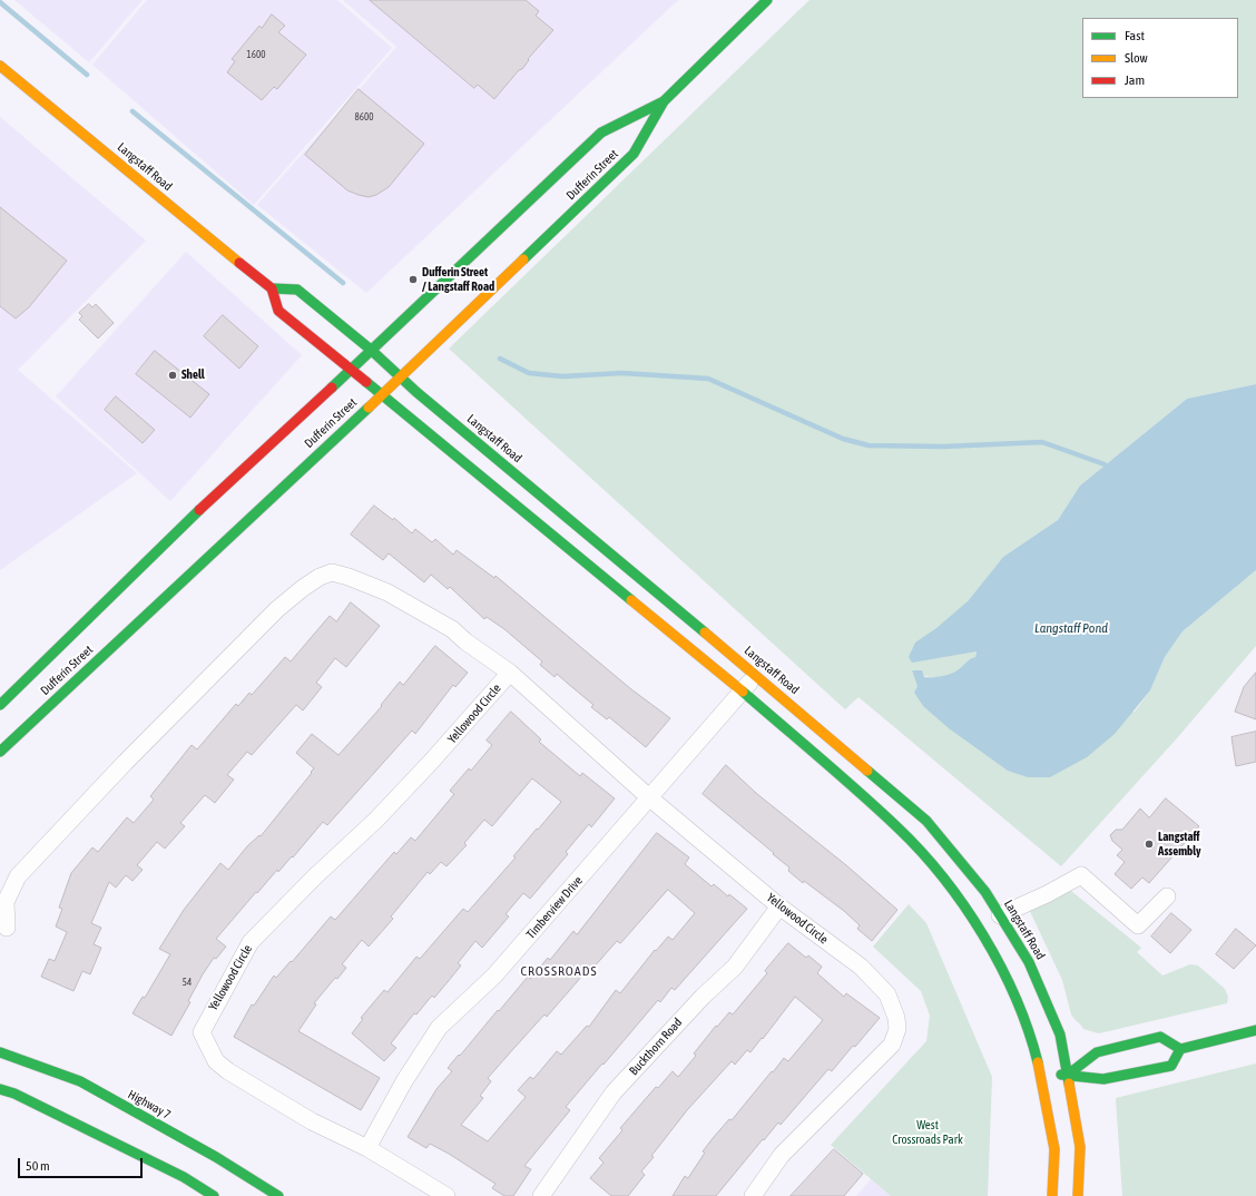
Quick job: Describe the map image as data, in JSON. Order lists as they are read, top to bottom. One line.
{"streets":{"main road":["Langstaff Road","Dufferin Street","Highway 7"],"street":["Yellowood Circle","Timberview Drive","Buckthorn Road"]},"crossings":[["Langstaff Road","Dufferin Street"],["Langstaff Road","Timberview Drive"],["Yellowood Circle","Timberview Drive"],["Yellowood Circle","Buckthorn Road"]],"districts":["CROSSROADS"],"water":["Langstaff Pond"],"parks":["West Crossroads Park"],"places":["Dufferin Street / Langstaff Road","Shell","Langstaff Assembly"],"house_numbers":["1600","8600","54"],"legend":["Fast","Slow","Jam"],"scale_bar":"50 m"}
